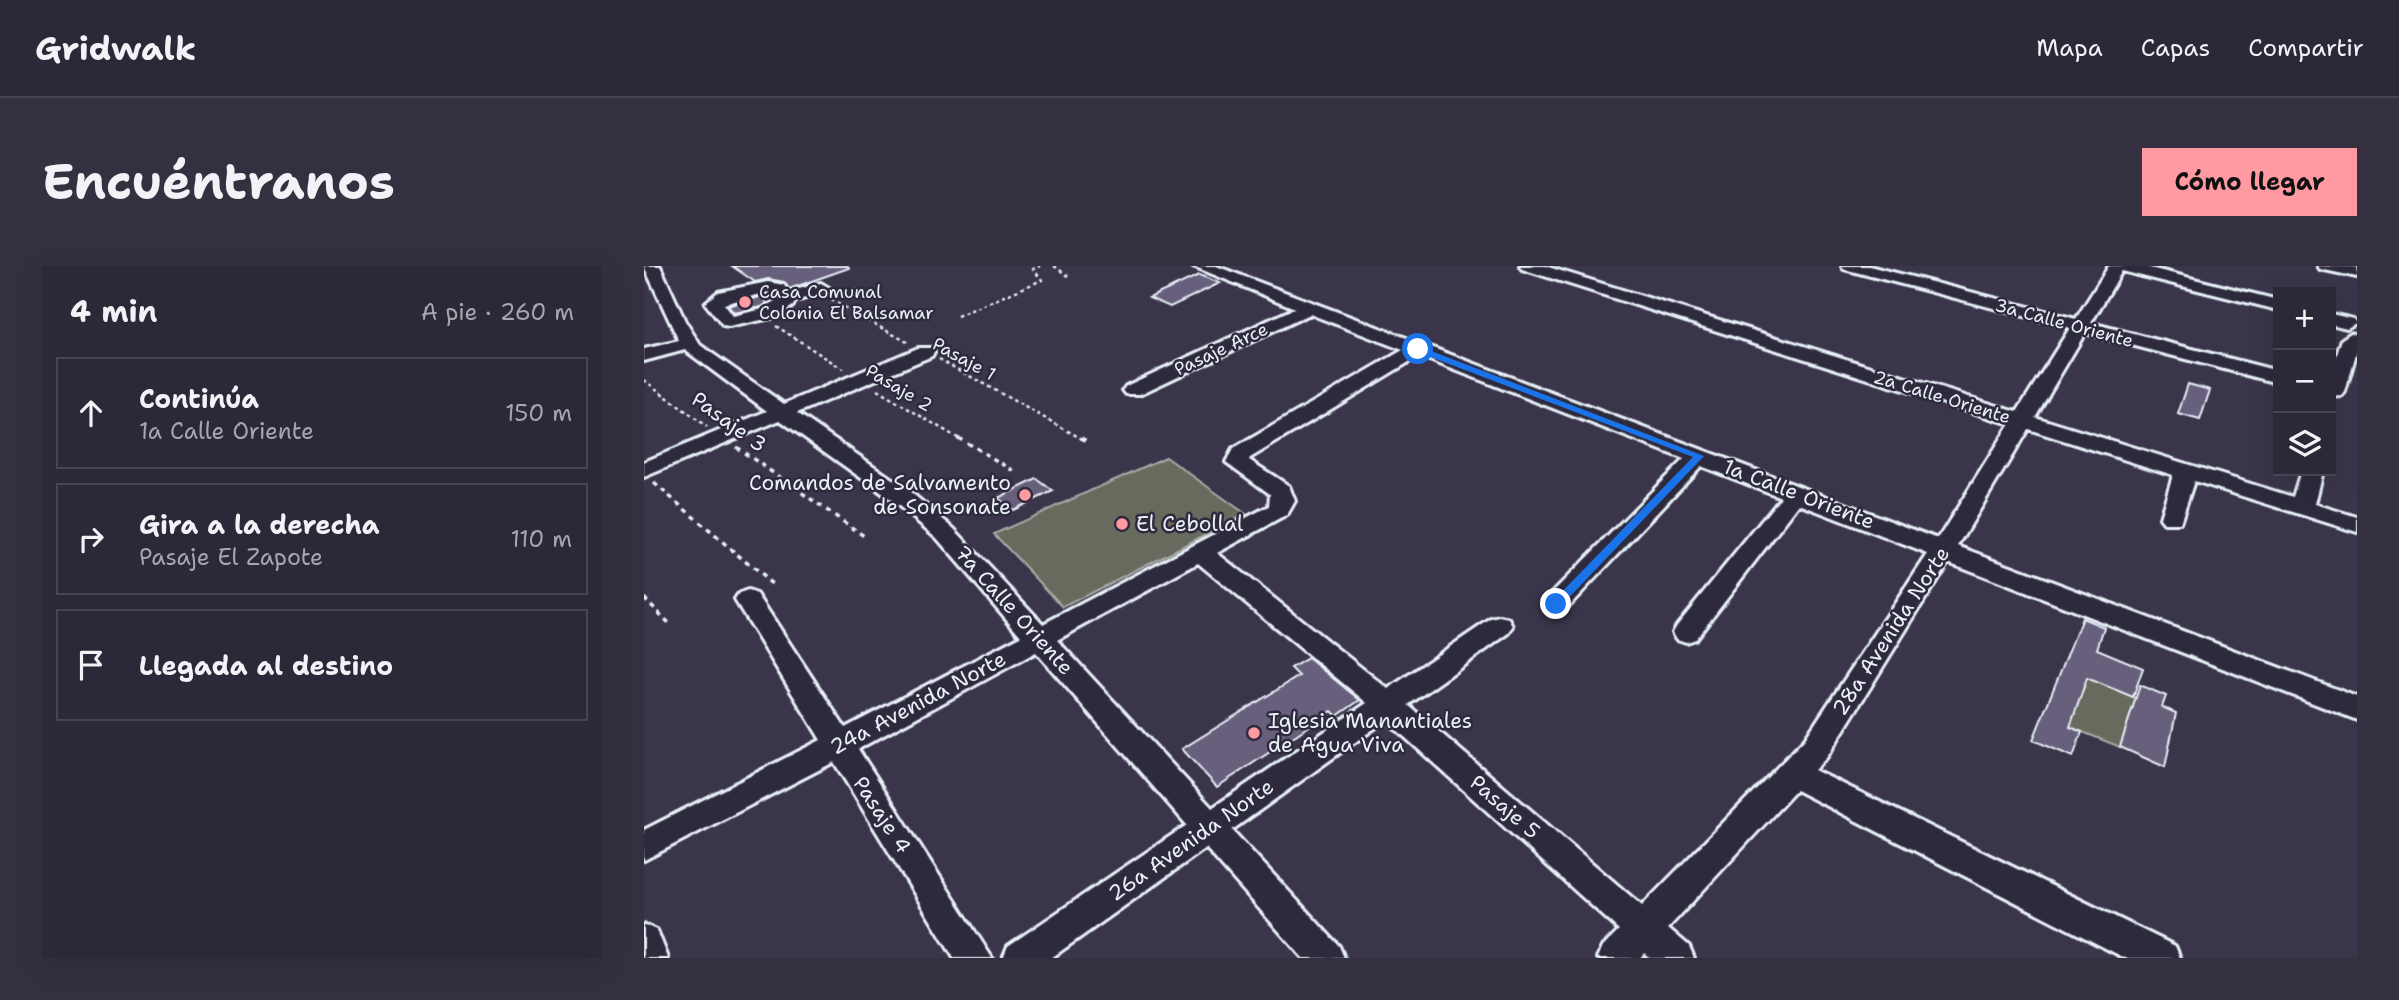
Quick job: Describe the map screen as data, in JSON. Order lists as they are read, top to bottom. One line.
{"streets":{"street":["3a Calle Oriente","Pasaje Arce","2a Calle Oriente","1a Calle Oriente","7a Calle Oriente","28a Avenida Norte","24a Avenida Norte","Pasaje 5","Pasaje 4","26a Avenida Norte"],"path":["Pasaje 1","Pasaje 2","Pasaje 3"]},"crossings":[["3a Calle Oriente","28a Avenida Norte"],["Pasaje Arce","1a Calle Oriente"],["2a Calle Oriente","28a Avenida Norte"],["1a Calle Oriente","28a Avenida Norte"],["7a Calle Oriente","24a Avenida Norte"],["7a Calle Oriente","26a Avenida Norte"],["28a Avenida Norte","Pasaje 5"],["24a Avenida Norte","Pasaje 5"],["24a Avenida Norte","Pasaje 4"],["Pasaje 5","26a Avenida Norte"]],"places":["Casa Comunal Colonia El Balsamar","Comandos de Salvamento de Sonsonate","El Cebollal","Iglesia Manantiales de Agua Viva"],"page":{"header":"Gridwalk","nav":["Mapa","Capas","Compartir"],"buttons":"Cómo llegar","title":"Encuéntranos","heading":["4 min","A pie · 260 m"],"map_buttons":["+","−"],"list":[["Continúa","1a Calle Oriente","150 m"],["Gira a la derecha","Pasaje El Zapote","110 m"],"Llegada al destino"]}}
